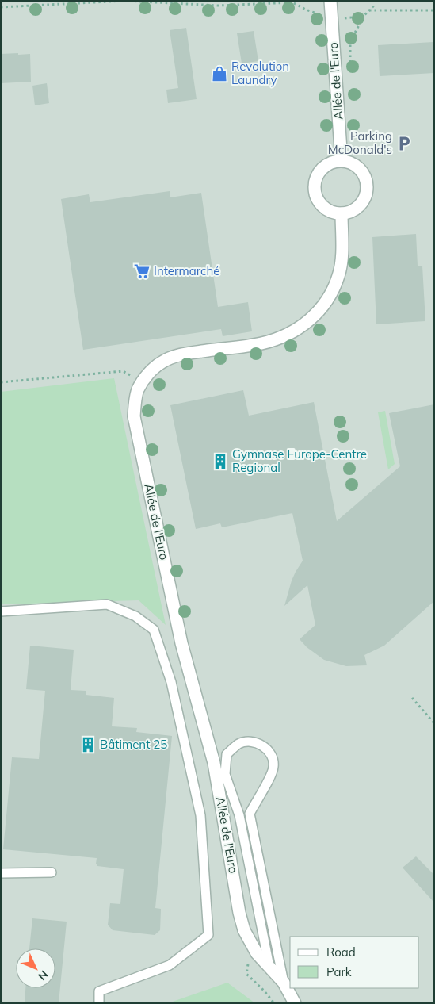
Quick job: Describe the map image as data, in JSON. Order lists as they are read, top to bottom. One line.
{"streets":{"street":["Allée de l'Euro"]},"places":{"shop":["Revolution Laundry"],"parking":["Parking McDonald's"],"supermarket":["Intermarché"],"building":["Gymnase Europe-Centre Regional","Bâtiment 25"]},"legend":["Road","Park"],"north":"bottom right"}
